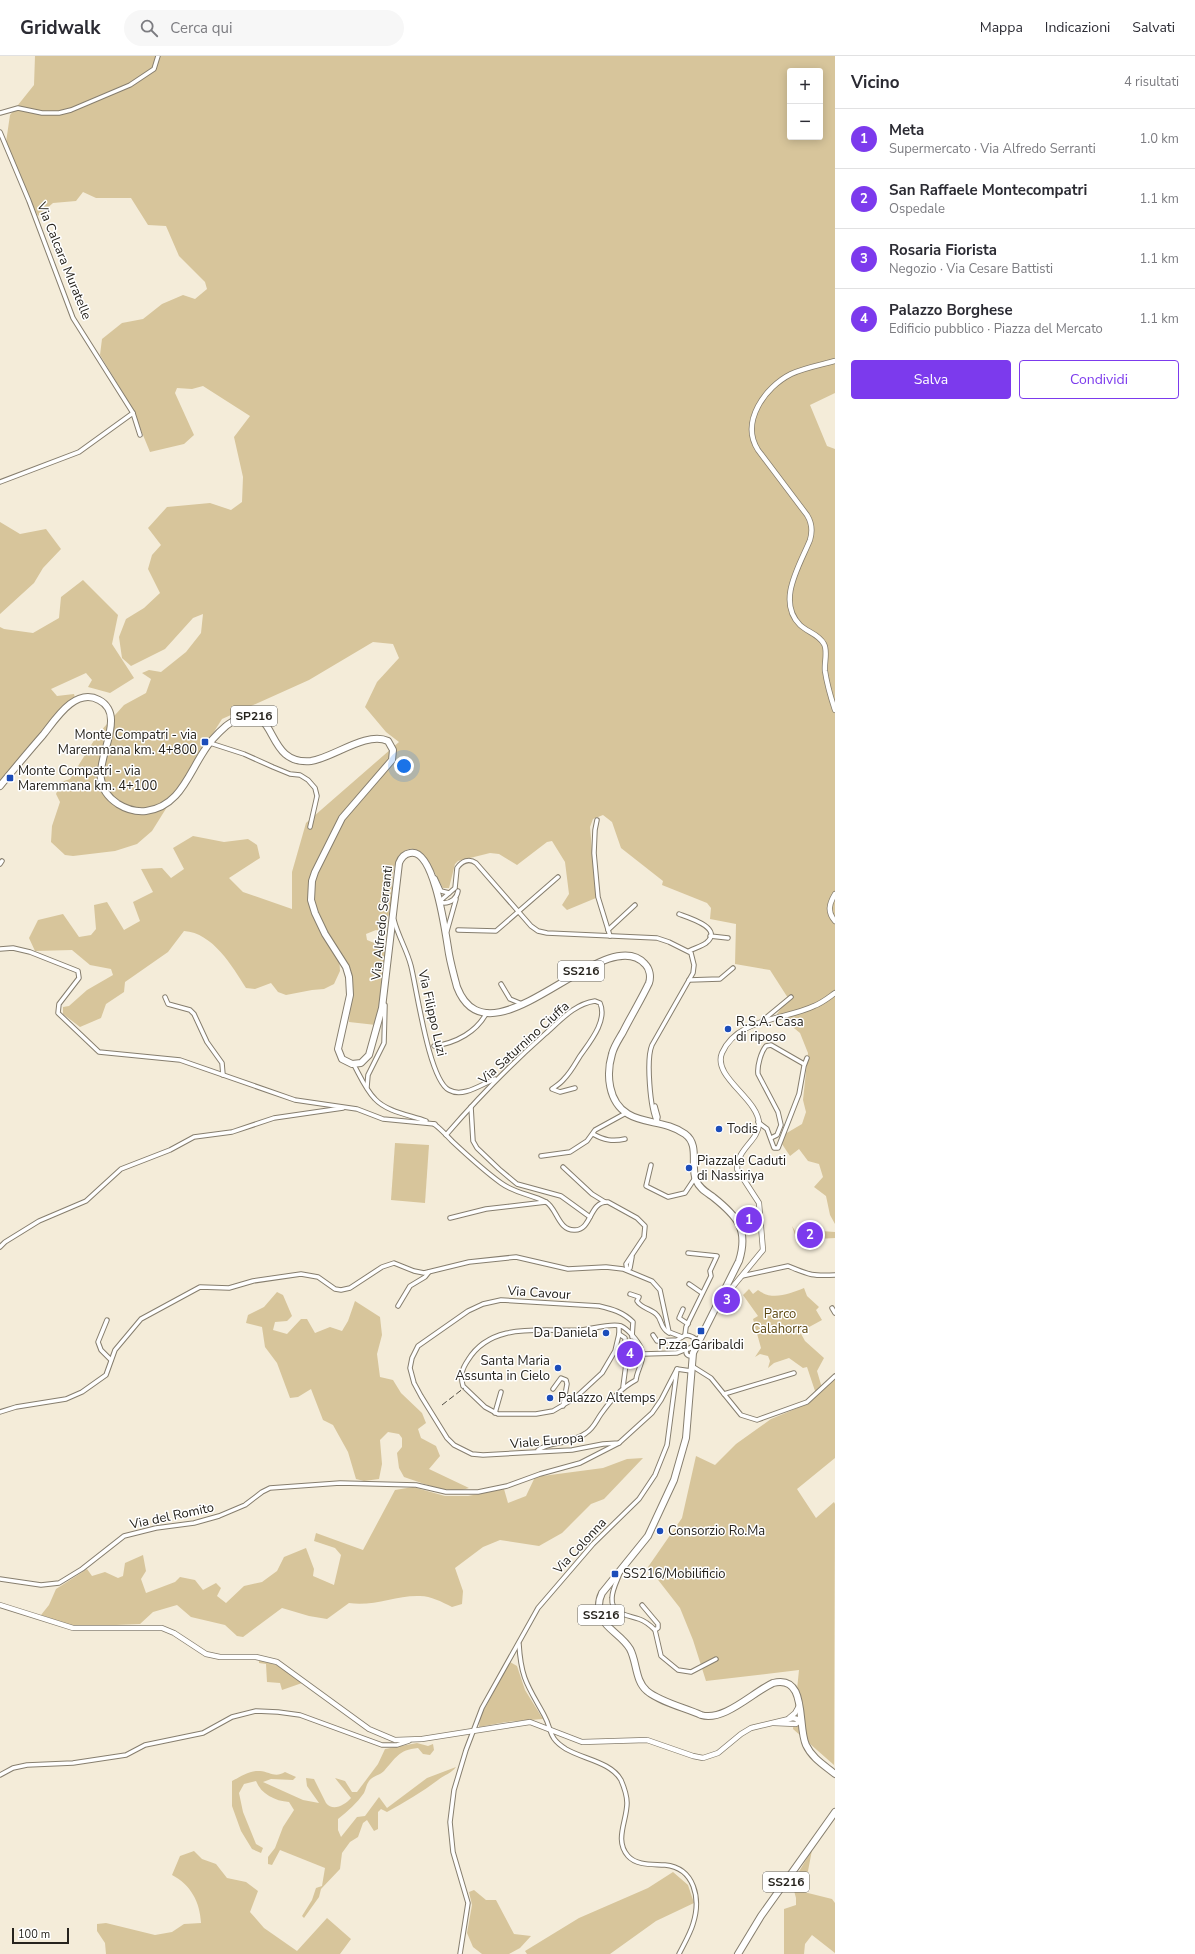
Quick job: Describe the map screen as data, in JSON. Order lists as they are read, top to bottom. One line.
{"streets":{"main road":["SP216","Via Alfredo Serranti","SS216"],"street":["Via Calcara Muratelle","Via Filippo Luzi","Via Saturnino Ciuffa","Via Cavour","Viale Europa","Via del Romito","Via Colonna"]},"crossings":[["SP216","Via Alfredo Serranti"],["Via Alfredo Serranti","Via Filippo Luzi"],["Via Filippo Luzi","Via Saturnino Ciuffa"],["Via Cavour","Viale Europa"],["Viale Europa","Via del Romito"]],"parks":["Parco Calahorra"],"places":{"transit":["Monte Compatri - via Maremmana km. 4+800","Monte Compatri - via Maremmana km. 4+100","P.zza Garibaldi","SS216/Mobilificio"],"other":["R.S.A. Casa di riposo","Todis","Piazzale Caduti di Nassiriya","Da Daniela","Santa Maria Assunta in Cielo","Palazzo Altemps","Consorzio Ro.Ma"]},"scale_bar":"100 m","page":{"header":"Gridwalk","search":"Cerca qui","nav":["Mappa","Indicazioni","Salvati"],"heading":["Vicino","4 risultati"],"map_buttons":["+","−"],"list":[{"mark":"1","name":"Meta","note":"Supermercato · Via Alfredo Serranti","value":"1.0 km"},{"mark":"2","name":"San Raffaele Montecompatri","note":"Ospedale","value":"1.1 km"},{"mark":"3","name":"Rosaria Fiorista","note":"Negozio · Via Cesare Battisti","value":"1.1 km"},{"mark":"4","name":"Palazzo Borghese","note":"Edificio pubblico · Piazza del Mercato","value":"1.1 km"}],"buttons":["Salva","Condividi"],"pins":["1","2","3","4"],"scale":"100 m"}}
